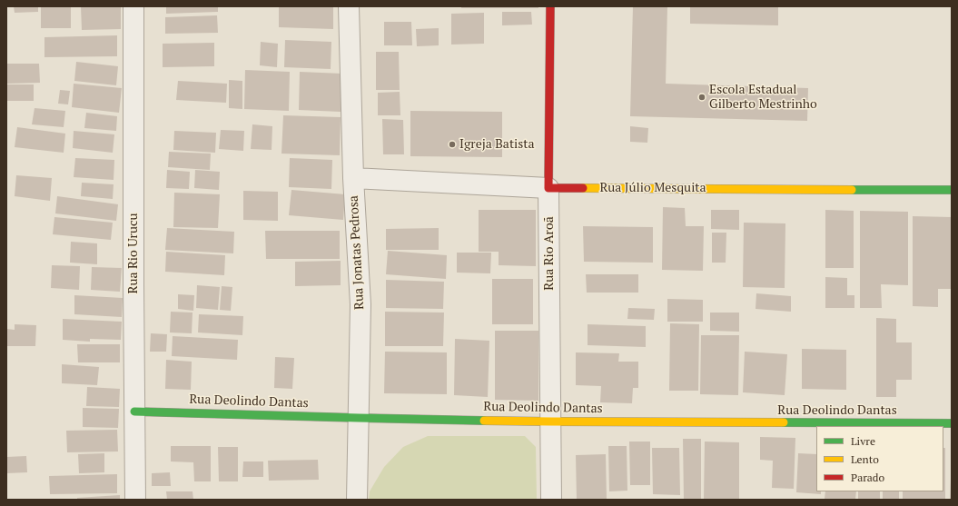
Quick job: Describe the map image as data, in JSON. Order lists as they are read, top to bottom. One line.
{"streets":{"street":["Rua Júlio Mesquita","Rua Jonatas Pedrosa","Rua Rio Urucu","Rua Rio Aroã","Rua Deolindo Dantas"]},"crossings":[["Rua Júlio Mesquita","Rua Jonatas Pedrosa"],["Rua Júlio Mesquita","Rua Rio Aroã"],["Rua Jonatas Pedrosa","Rua Deolindo Dantas"],["Rua Rio Urucu","Rua Deolindo Dantas"],["Rua Rio Aroã","Rua Deolindo Dantas"]],"places":["Escola Estadual Gilberto Mestrinho","Igreja Batista"],"legend":["Livre","Lento","Parado"]}
